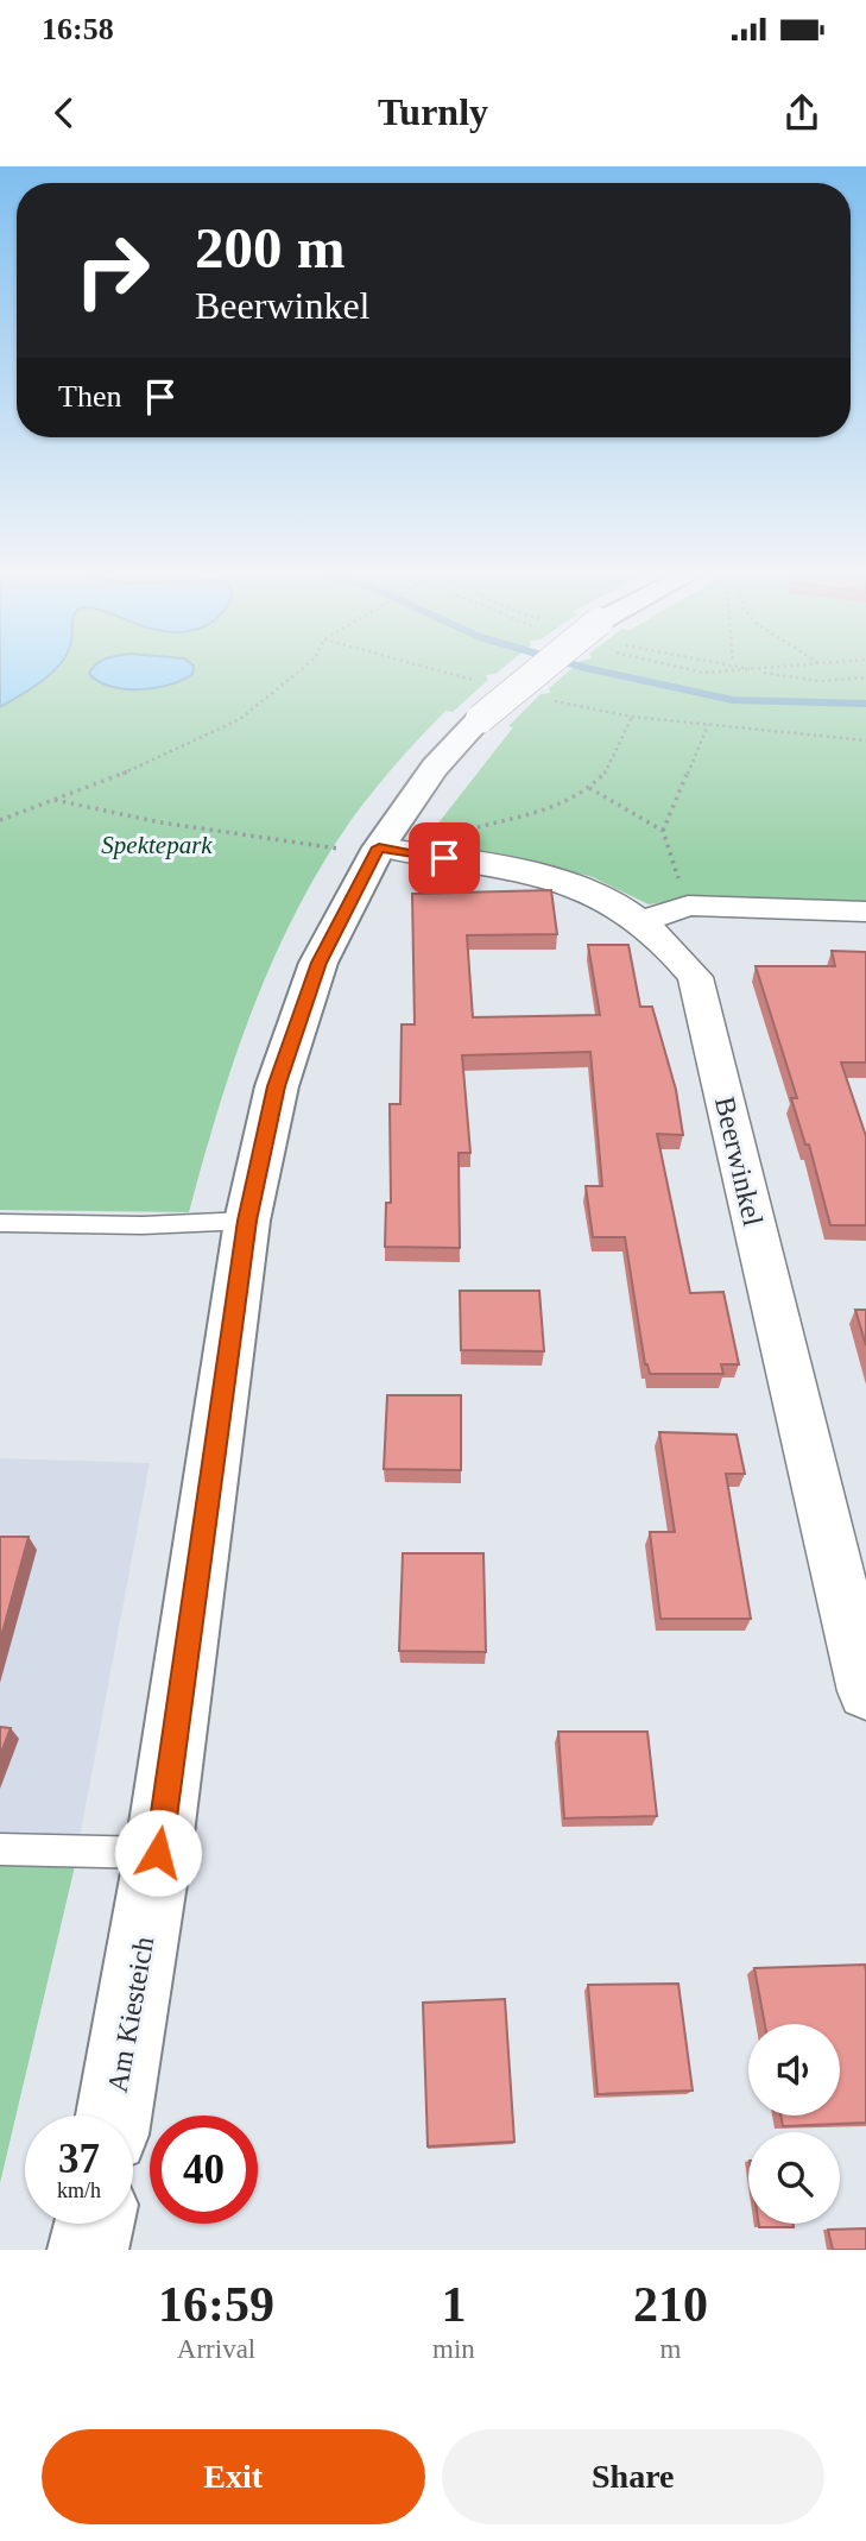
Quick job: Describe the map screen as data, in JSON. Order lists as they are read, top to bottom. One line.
{"streets":{"street":["Beerwinkel","Am Kiesteich"]},"crossings":[["Beerwinkel","Am Kiesteich"]],"parks":["Spektepark"],"page":{"status":"16:58","header":"Turnly","turn":["200 m","Beerwinkel"],"then":"Then","speed":"37 km/h","limit":"40","eta":["16:59","Arrival","1","min","210","m"],"buttons":["Exit","Share"]}}
